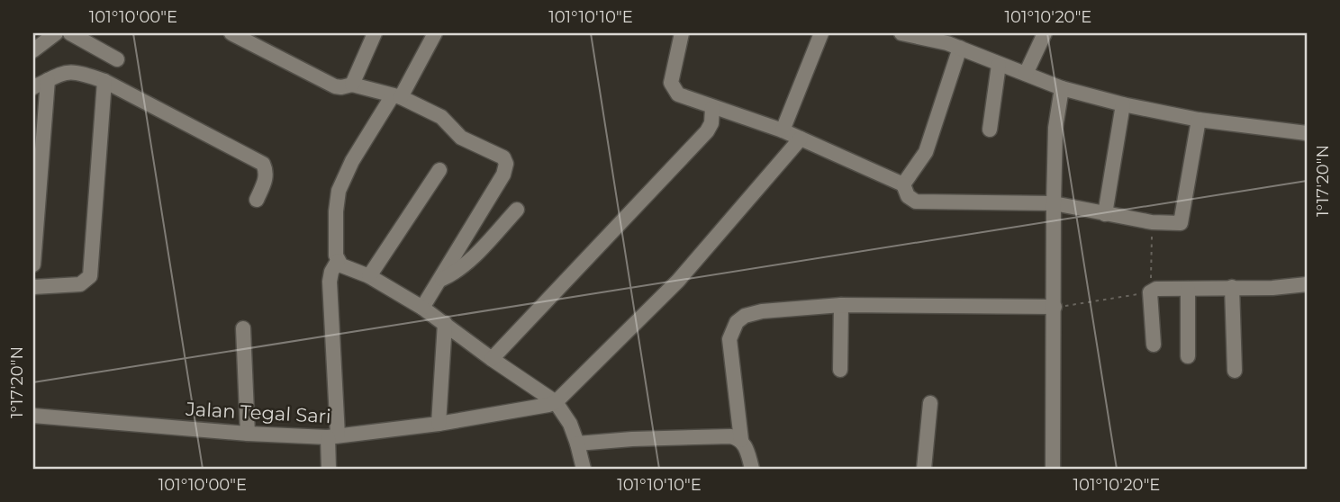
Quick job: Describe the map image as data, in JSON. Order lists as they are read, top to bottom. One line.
{"streets":{"street":["Jalan Tegal Sari"]},"coordinates":["101°10'00\"E","101°10'10\"E","101°10'20\"E","1°17'20\"N"]}
